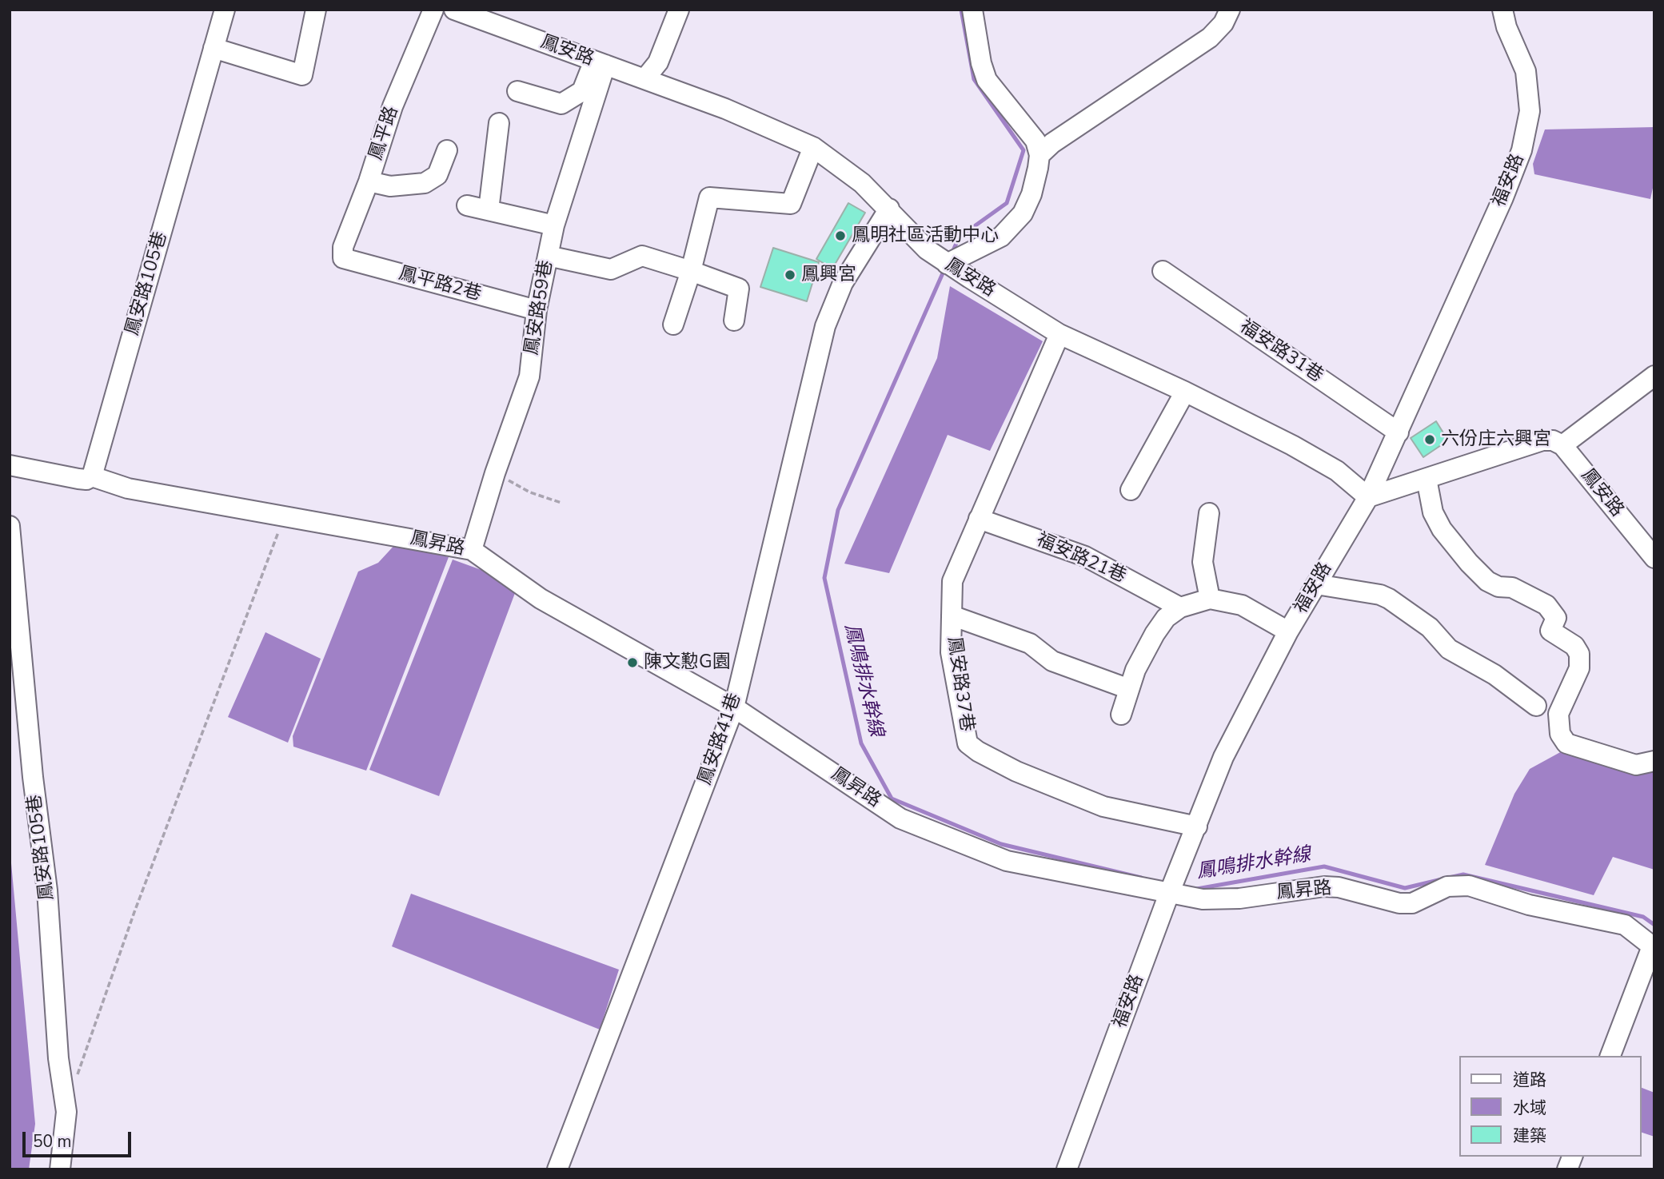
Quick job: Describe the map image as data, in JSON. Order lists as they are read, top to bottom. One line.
{"streets":{"street":["鳳安路","鳳平路","福安路","鳳安路105巷","鳳平路2巷","鳳安路59巷","福安路31巷","鳳昇路","福安路21巷","鳳安路37巷","鳳安路41巷"]},"crossings":[["鳳安路","福安路"],["鳳安路","鳳安路59巷"],["鳳安路","鳳安路37巷"],["鳳安路","鳳安路41巷"],["鳳平路","鳳平路2巷"],["福安路","福安路31巷"],["福安路","鳳昇路"],["福安路","鳳安路37巷"],["鳳安路105巷","鳳昇路"],["鳳平路2巷","鳳安路59巷"],["鳳安路59巷","鳳昇路"],["鳳昇路","鳳安路41巷"],["福安路21巷","鳳安路37巷"]],"water":["鳳鳴排水幹線"],"places":["鳳明社區活動中心","鳳興宮","六份庄六興宮","陳文懃G園"],"legend":["道路","水域","建築"],"scale_bar":"50 m"}
